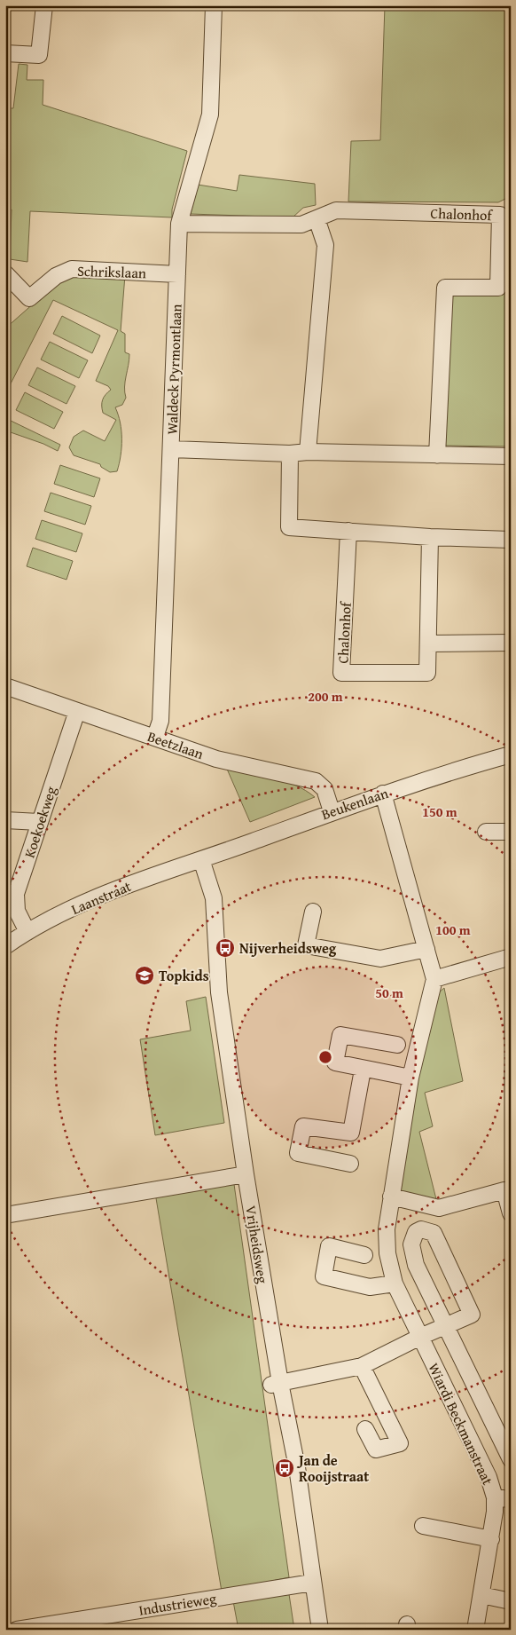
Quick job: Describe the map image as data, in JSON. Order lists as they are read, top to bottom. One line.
{"streets":{"street":["Chalonhof","Schrikslaan","Waldeck Pyrmontlaan","Beetzlaan","Beukenlaan","Koekoekweg","Laanstraat","Vrijheidsweg","Wiardi Beckmanstraat","Industrieweg"]},"crossings":[["Chalonhof","Waldeck Pyrmontlaan"],["Schrikslaan","Waldeck Pyrmontlaan"],["Waldeck Pyrmontlaan","Beetzlaan"],["Beetzlaan","Beukenlaan"],["Beetzlaan","Koekoekweg"],["Beukenlaan","Laanstraat"],["Beukenlaan","Vrijheidsweg"],["Beukenlaan","Wiardi Beckmanstraat"],["Koekoekweg","Laanstraat"],["Laanstraat","Vrijheidsweg"],["Vrijheidsweg","Industrieweg"]],"places":{"bus stop":["Nijverheidsweg","Jan de Rooijstraat"],"school or university":["Topkids"]},"rings":["200 m","150 m","100 m","50 m"]}
